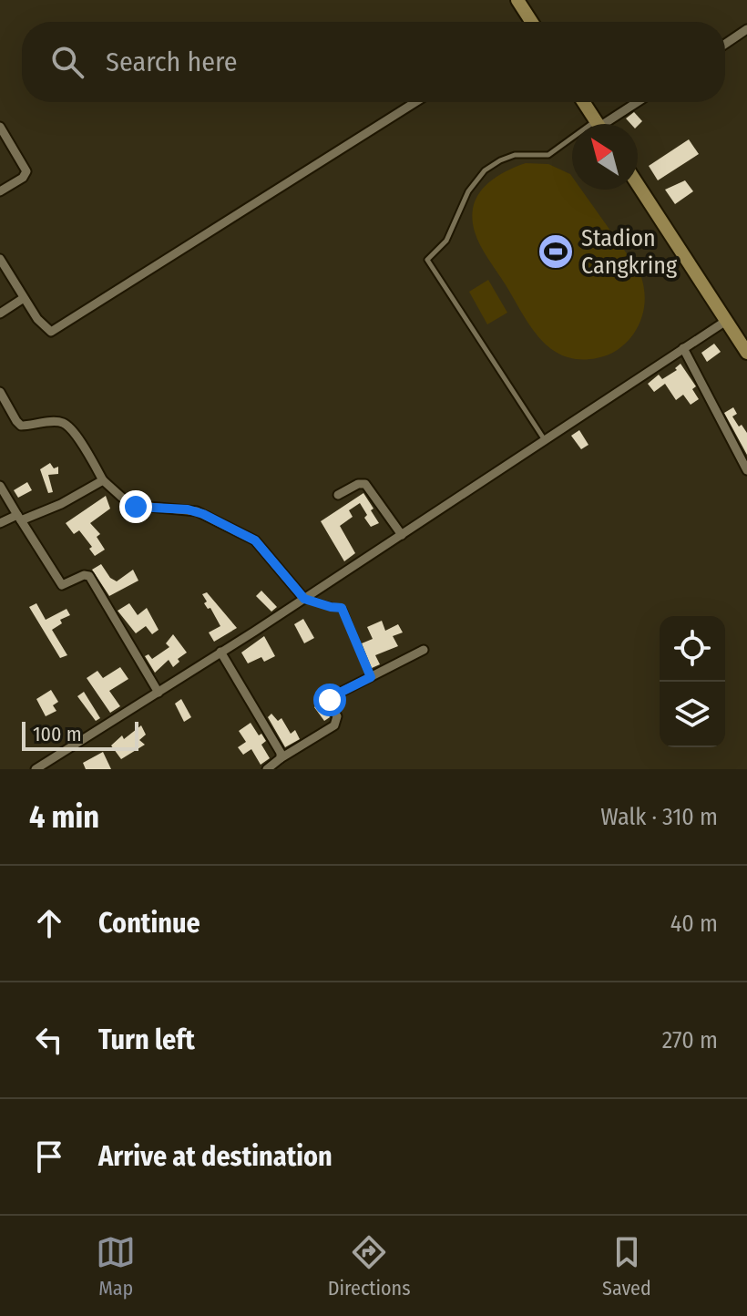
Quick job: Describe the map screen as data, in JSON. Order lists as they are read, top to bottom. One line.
{"places":{"sports":["Stadion Cangkring"]},"scale_bar":"100 m","north":"top left","page":{"search":"Search here","scale":"100 m","heading":["4 min","Walk · 310 m"],"list":[["Continue","40 m"],["Turn left","270 m"],"Arrive at destination"],"nav":["Map","Directions","Saved"]}}
